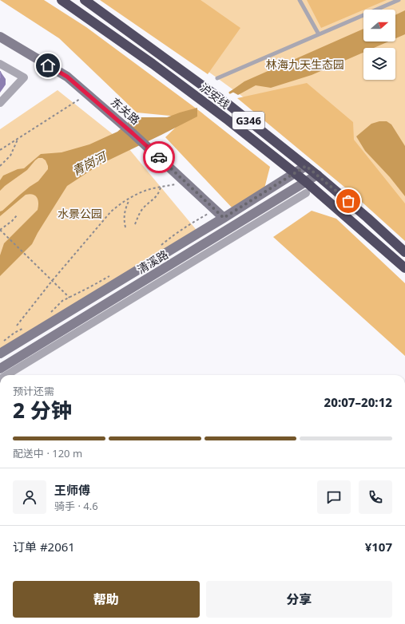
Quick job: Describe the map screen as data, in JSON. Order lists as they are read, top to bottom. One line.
{"streets":{"highway":["沪安线","G346"],"main road":["东关路","清溪路"]},"crossings":[["沪安线","清溪路"],["东关路","清溪路"]],"water":["青岗河"],"parks":["林海九天生态园","水景公园"],"north":"right","page":{"heading":["2 分钟","预计还需","20:07–20:12"],"panel":["王师傅","骑手 · 4.6","订单 #2061","¥107"],"bar":"配送中 · 120 m","buttons":["帮助","分享"]}}
